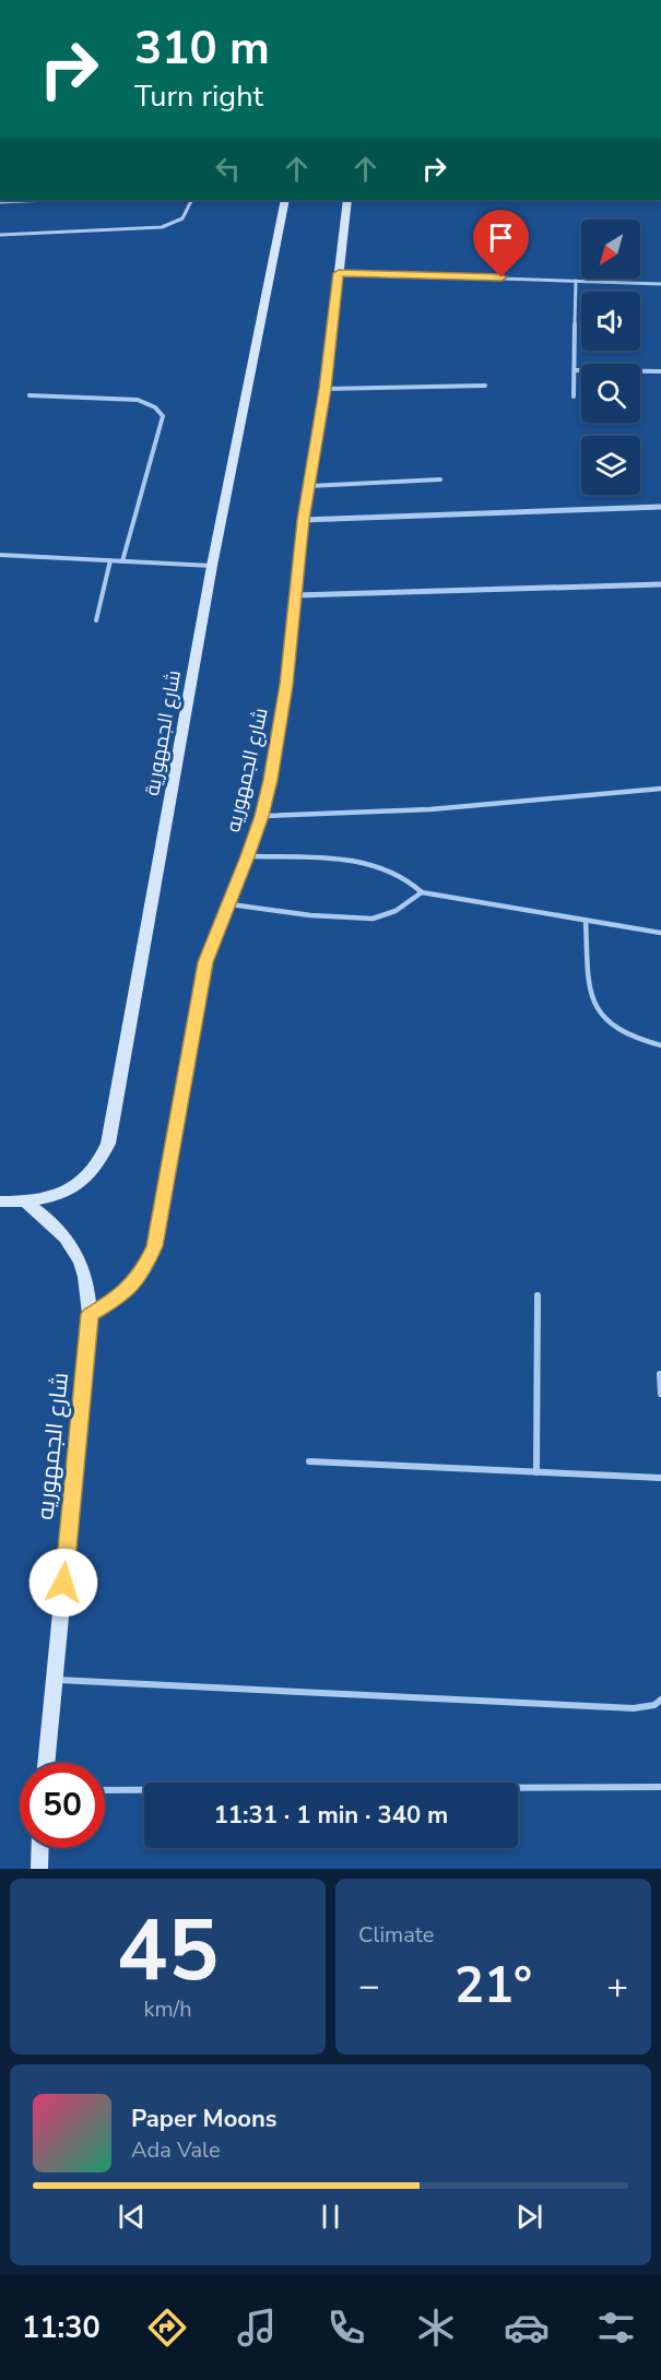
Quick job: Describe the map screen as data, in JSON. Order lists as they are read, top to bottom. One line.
{"streets":{"main road":["شارع الجمهورية","شارع الجمهوريه"]},"crossings":[["شارع الجمهورية","شارع الجمهوريه"]],"north":"bottom left","page":{"turn":["310 m","Turn right"],"limit":"50","trip":"11:31 · 1 min · 340 m","tile":[["45","km/h"],"Climate"],"heat":["−","21°","+"],"song":["Paper Moons","Ada Vale"],"tabs":"11:30"}}
